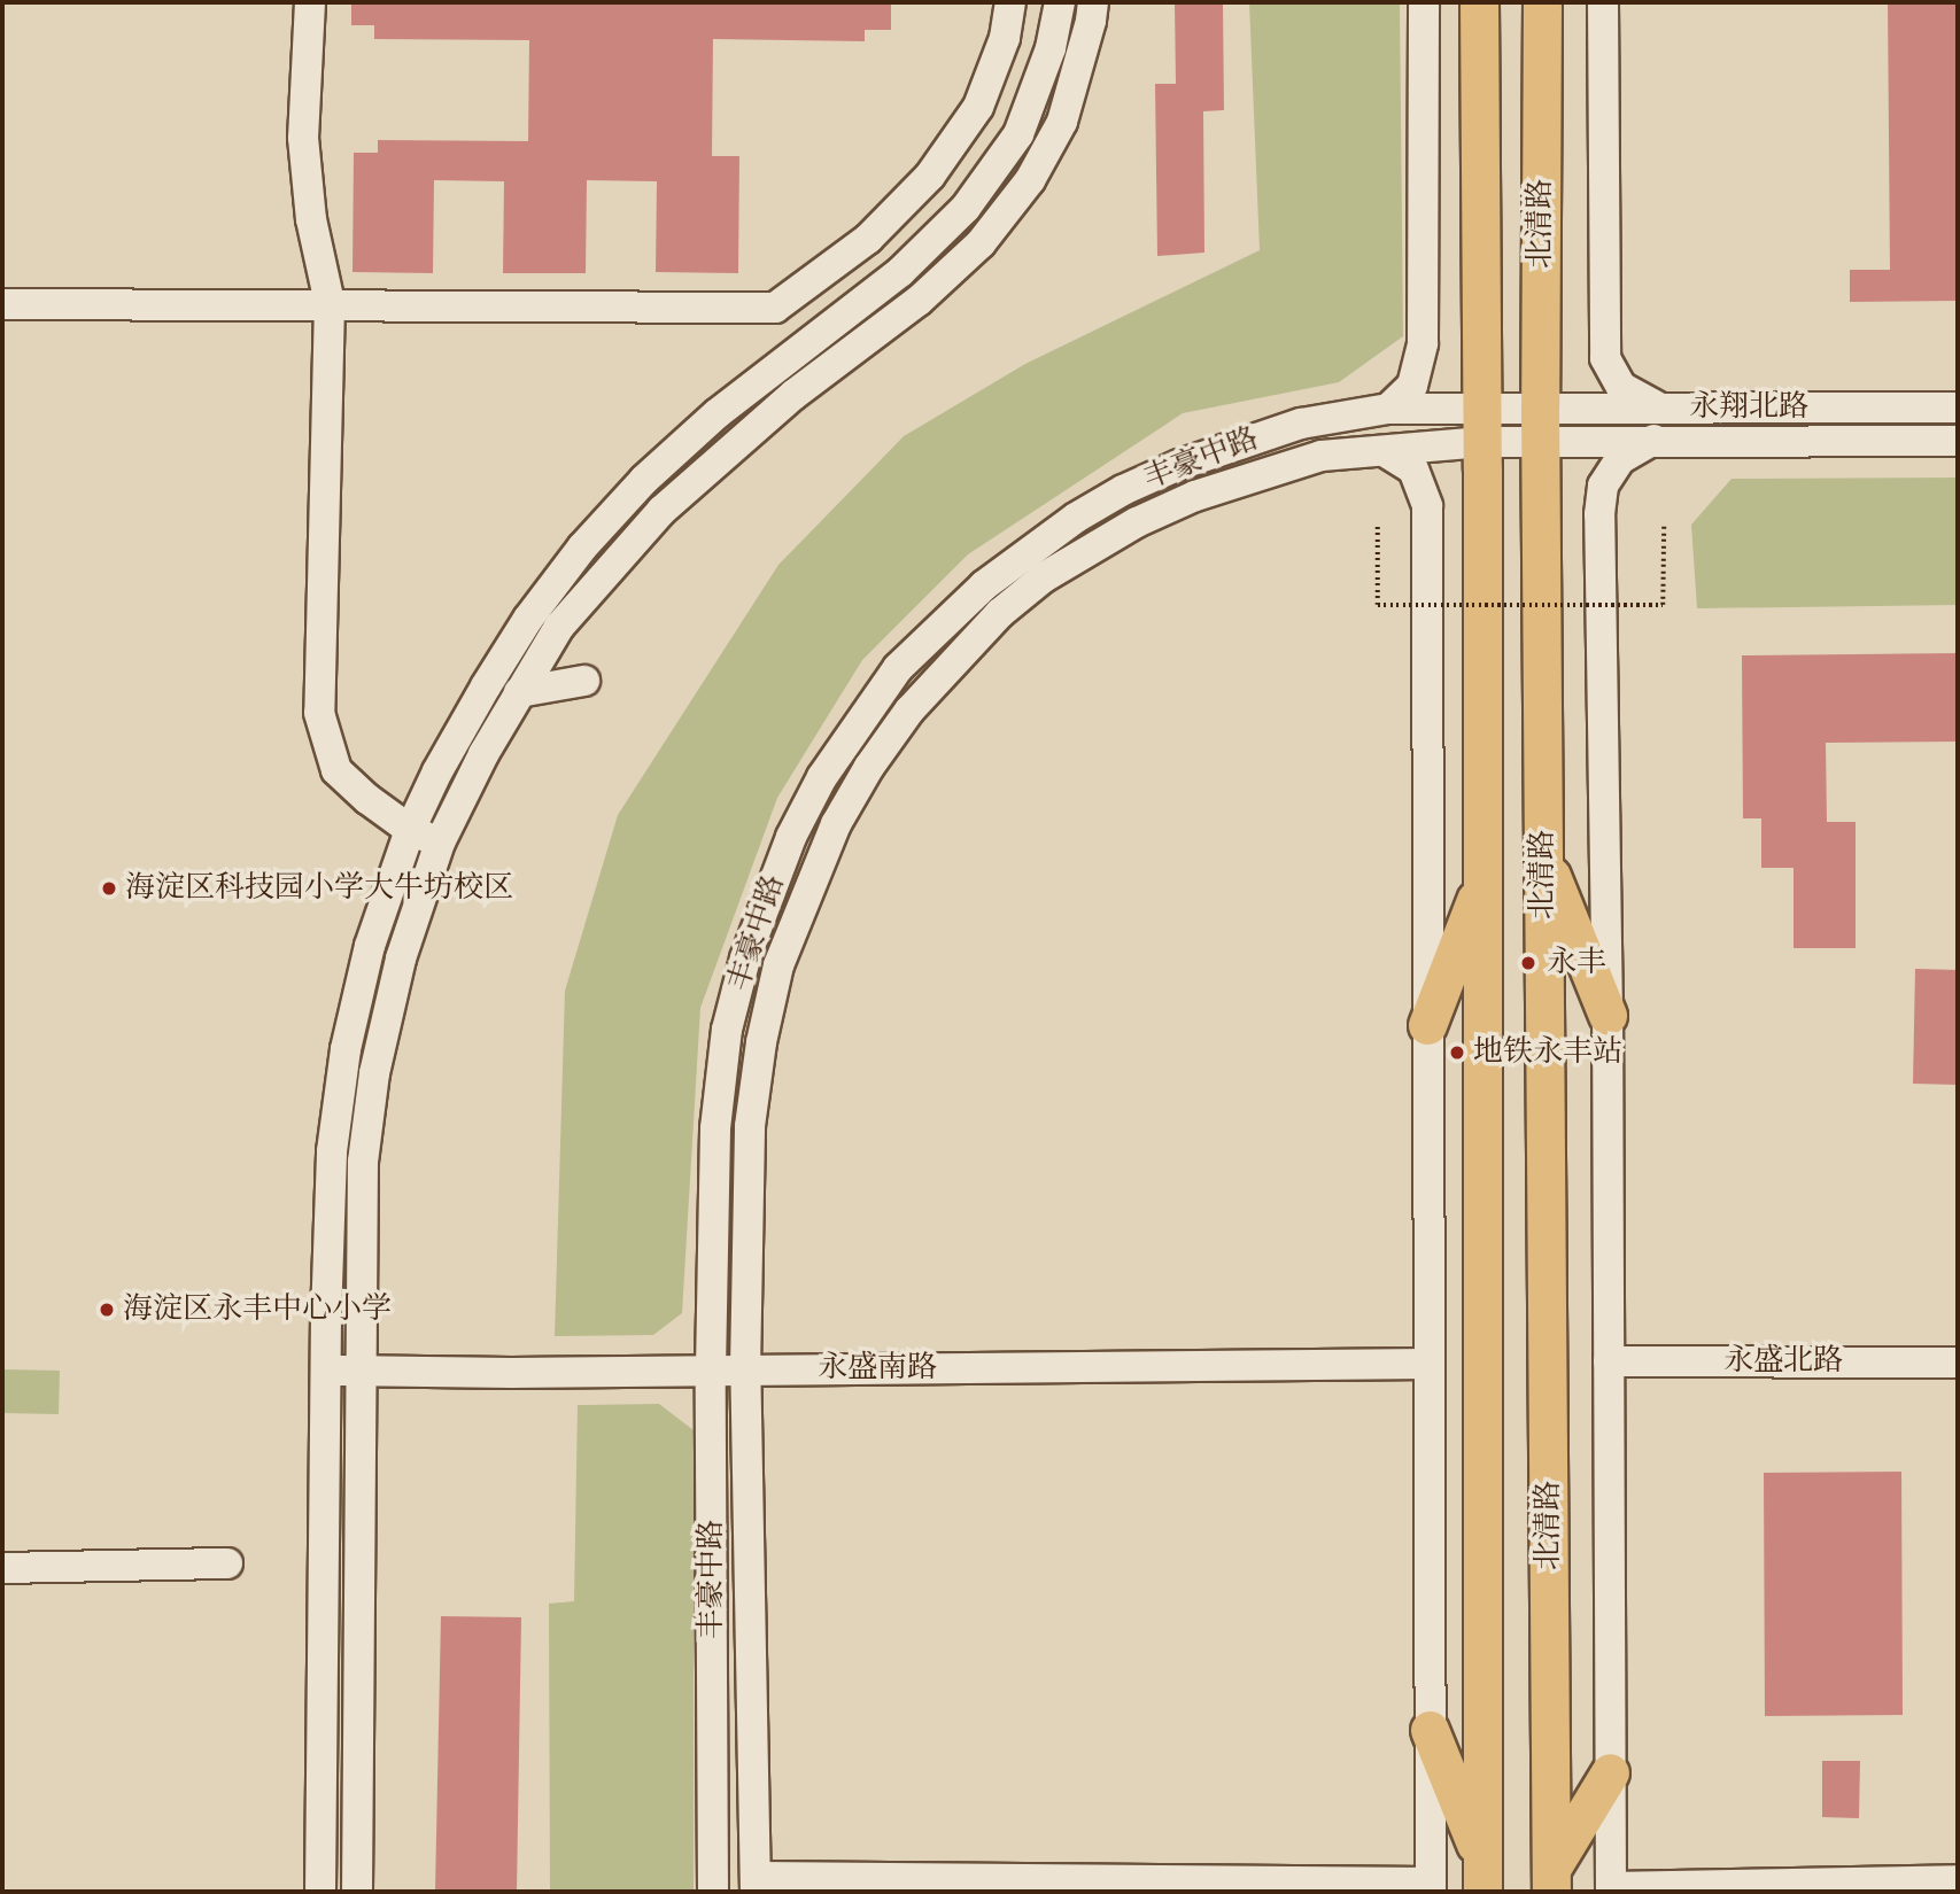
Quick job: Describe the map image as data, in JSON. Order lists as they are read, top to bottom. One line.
{"streets":{"main road":["北清路"],"street":["永翔北路","丰豪中路","永盛北路","永盛南路"]},"crossings":[["北清路","永翔北路"],["北清路","丰豪中路"],["北清路","永盛北路"],["丰豪中路","永盛南路"]],"places":["海淀区科技园小学大牛坊校区","永丰","地铁永丰站","海淀区永丰中心小学"]}
